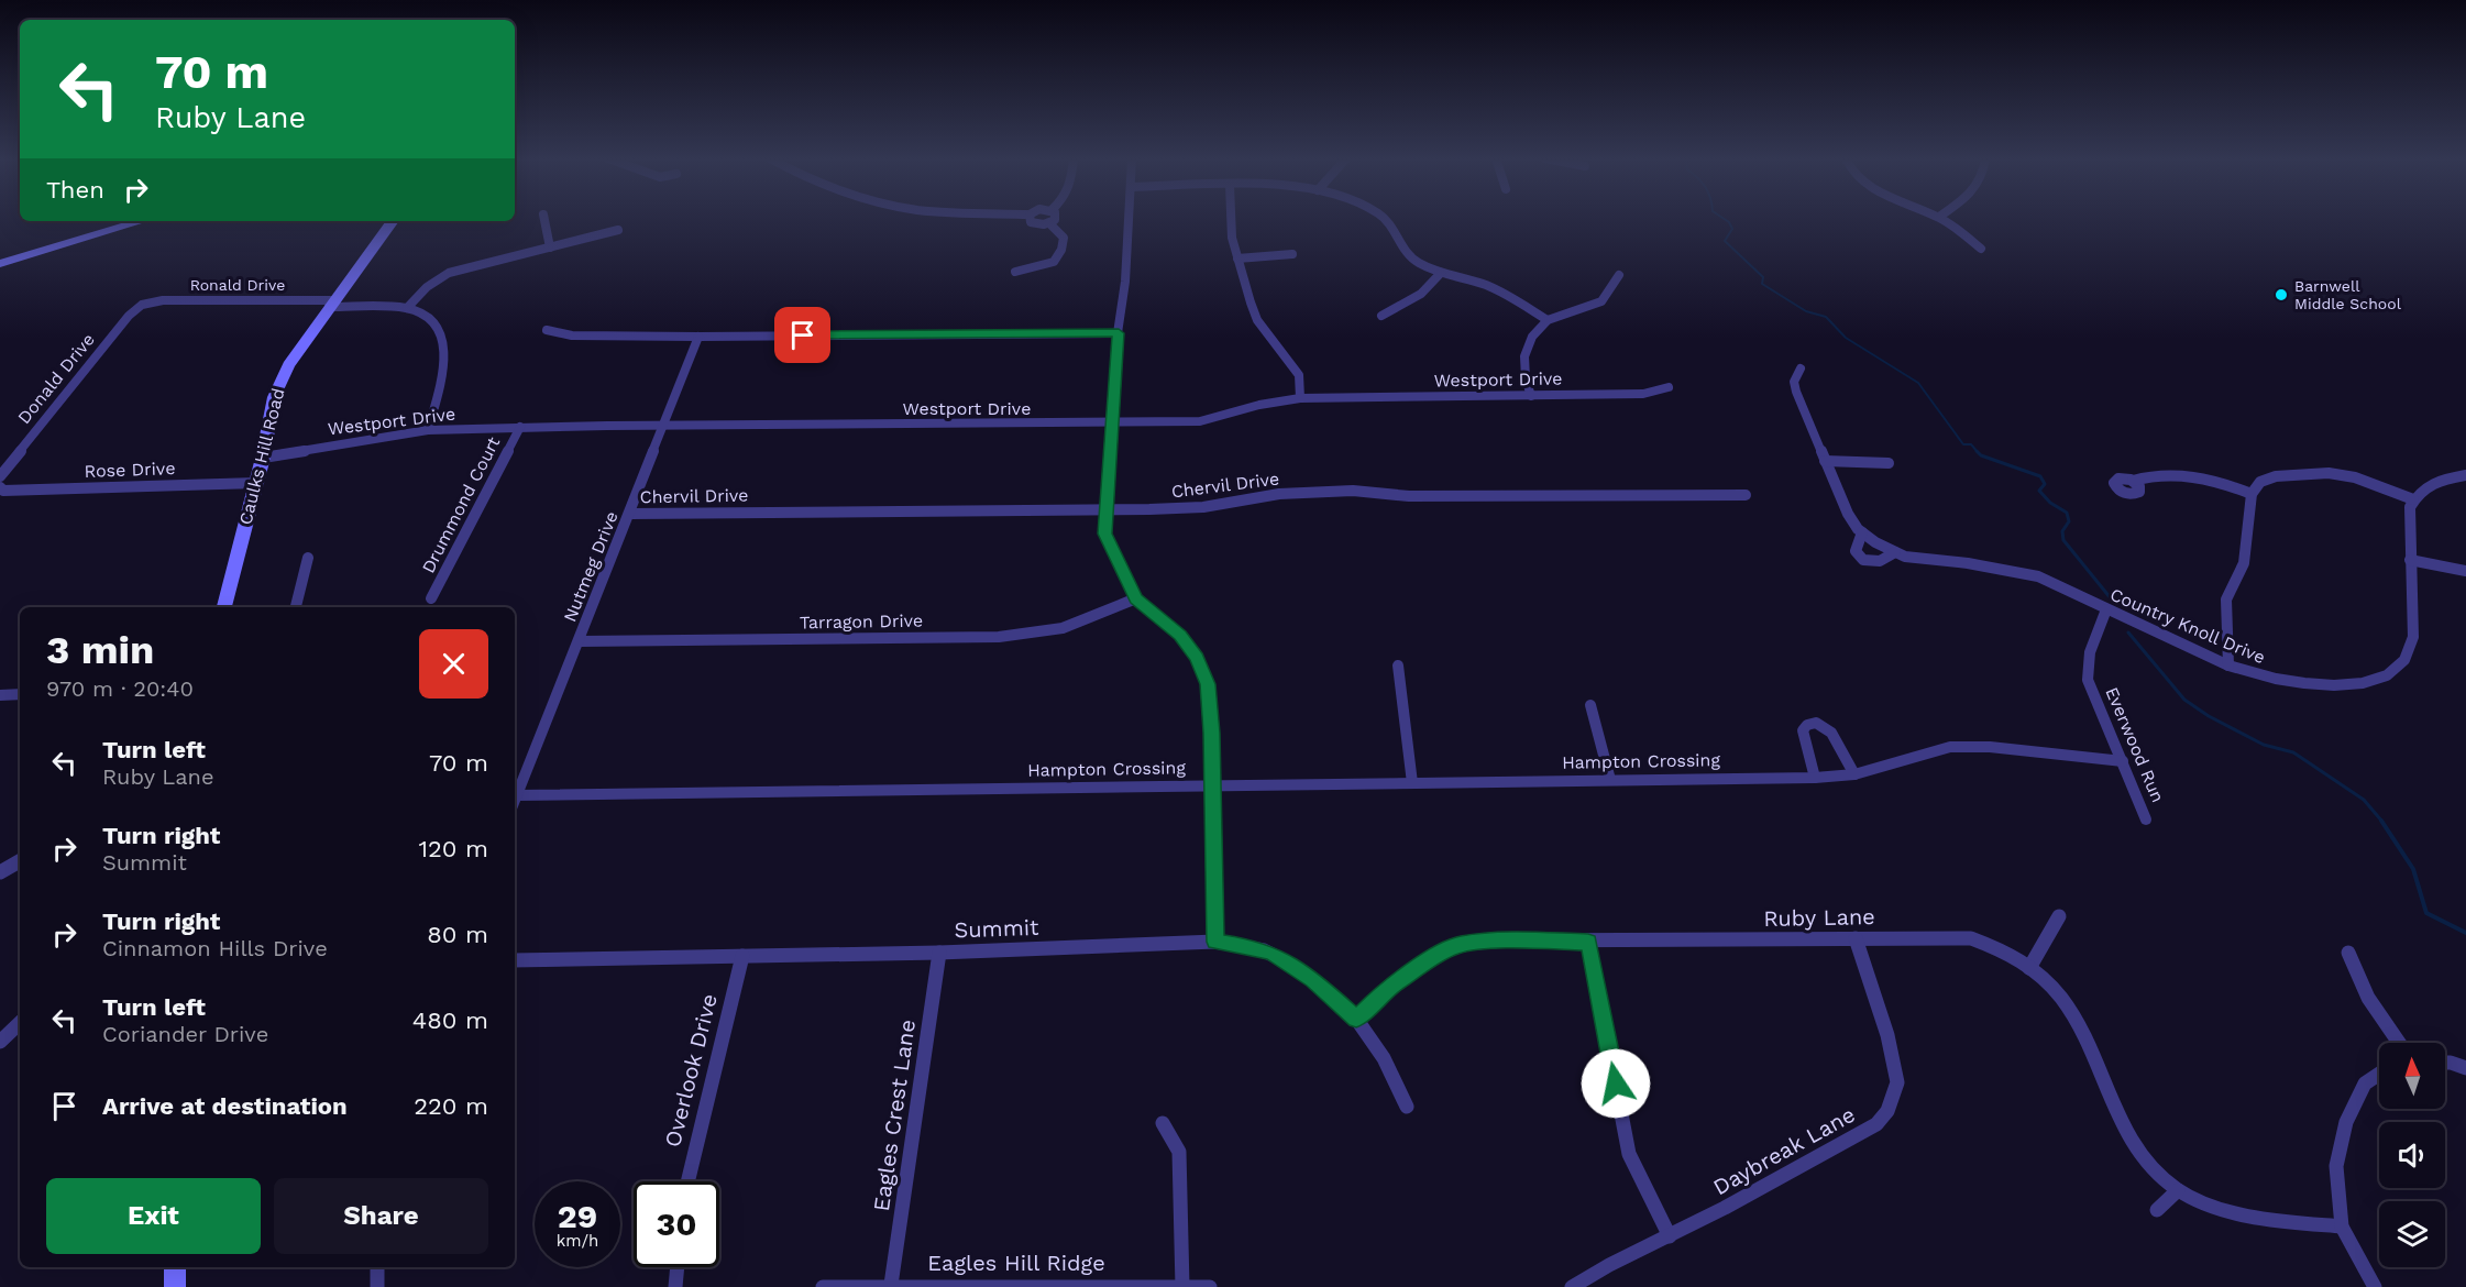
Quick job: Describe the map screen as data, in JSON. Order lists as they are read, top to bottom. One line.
{"streets":{"main road":["Caulks Hill Road"],"street":["Ronald Drive","Donald Drive","Westport Drive","Rose Drive","Chervil Drive","Drummond Court","Nutmeg Drive","Tarragon Drive","Country Knoll Drive","Everwood Run","Hampton Crossing","Ruby Lane","Summit","Overlook Drive","Eagles Crest Lane","Daybreak Lane","Eagles Hill Ridge"]},"crossings":[["Ronald Drive","Donald Drive"],["Ronald Drive","Caulks Hill Road"],["Westport Drive","Caulks Hill Road"],["Westport Drive","Drummond Court"],["Westport Drive","Nutmeg Drive"],["Caulks Hill Road","Rose Drive"],["Chervil Drive","Nutmeg Drive"],["Nutmeg Drive","Tarragon Drive"],["Nutmeg Drive","Hampton Crossing"],["Country Knoll Drive","Everwood Run"],["Everwood Run","Hampton Crossing"],["Ruby Lane","Summit"],["Ruby Lane","Daybreak Lane"],["Summit","Overlook Drive"],["Summit","Eagles Crest Lane"],["Eagles Crest Lane","Eagles Hill Ridge"]],"places":["Barnwell Middle School"],"north":"top","page":{"turn":["70 m","Ruby Lane"],"then":"Then","heading":["3 min","970 m · 20:40"],"list":[{"name":"Turn left","note":"Ruby Lane","value":"70 m"},{"name":"Turn right","note":"Summit","value":"120 m"},{"name":"Turn right","note":"Cinnamon Hills Drive","value":"80 m"},{"name":"Turn left","note":"Coriander Drive","value":"480 m"},{"name":"Arrive at destination","value":"220 m"}],"buttons":["Exit","Share"],"speed":"29 km/h","limit":"30"}}
